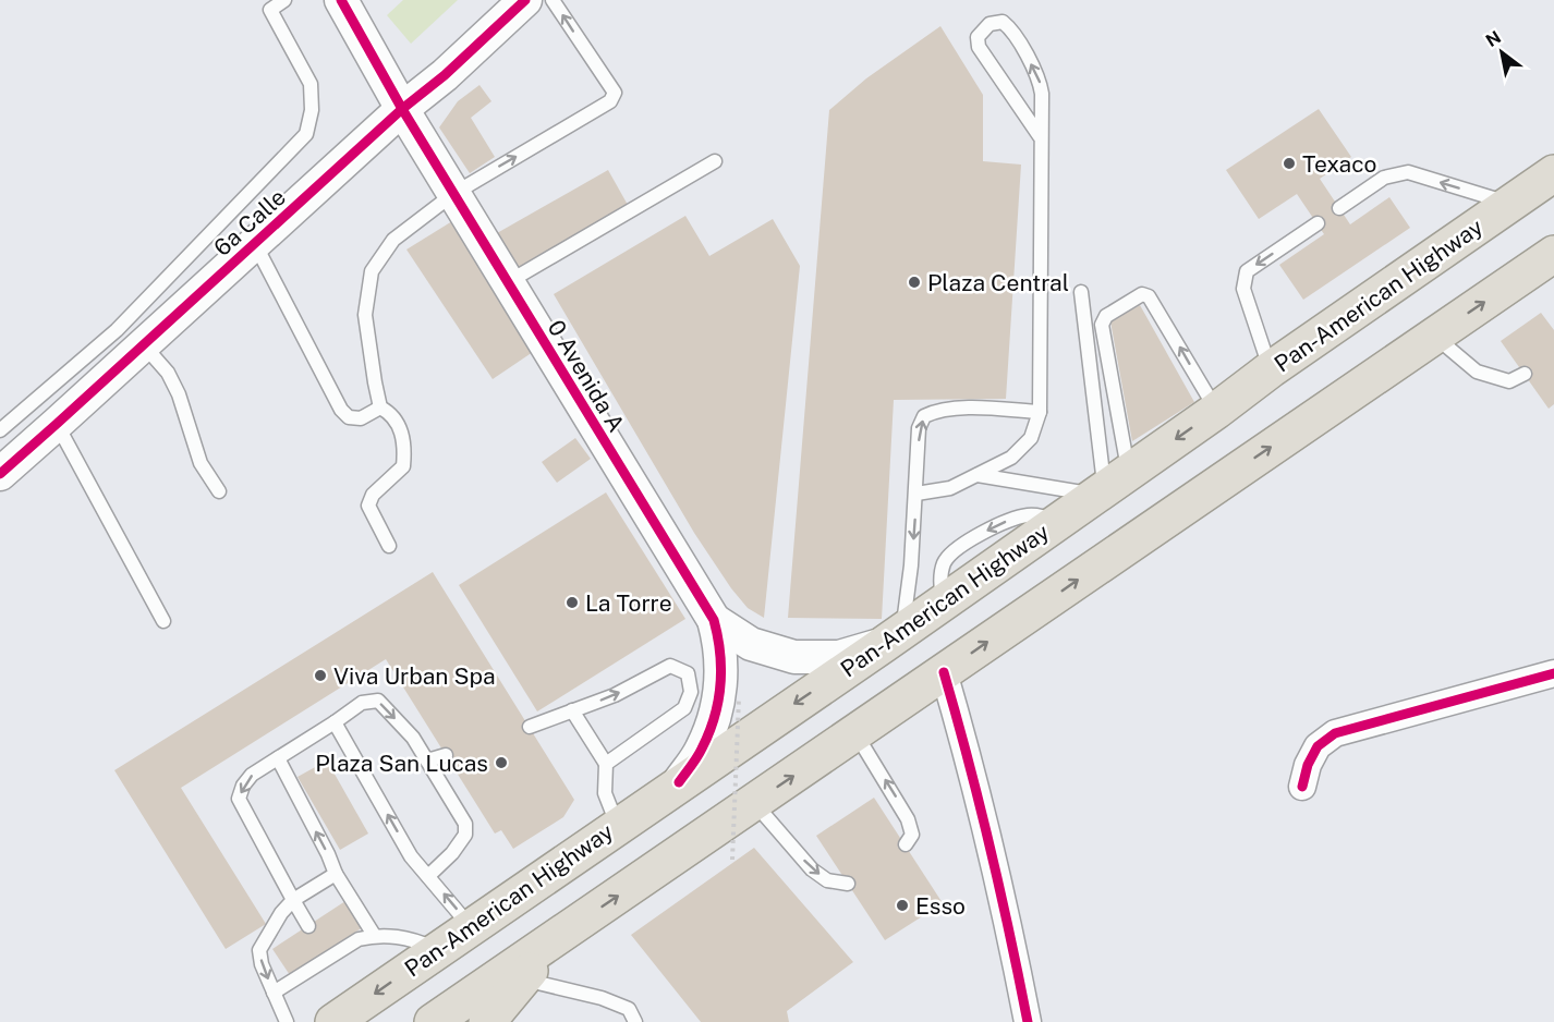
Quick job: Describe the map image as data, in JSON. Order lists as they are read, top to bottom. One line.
{"streets":{"highway":["Pan-American Highway"],"street":["6a Calle","0 Avenida A"]},"crossings":[["6a Calle","0 Avenida A"],["Pan-American Highway","0 Avenida A"]],"places":["Texaco","Plaza Central","La Torre","Viva Urban Spa","Plaza San Lucas","Esso"],"north":"top left"}
